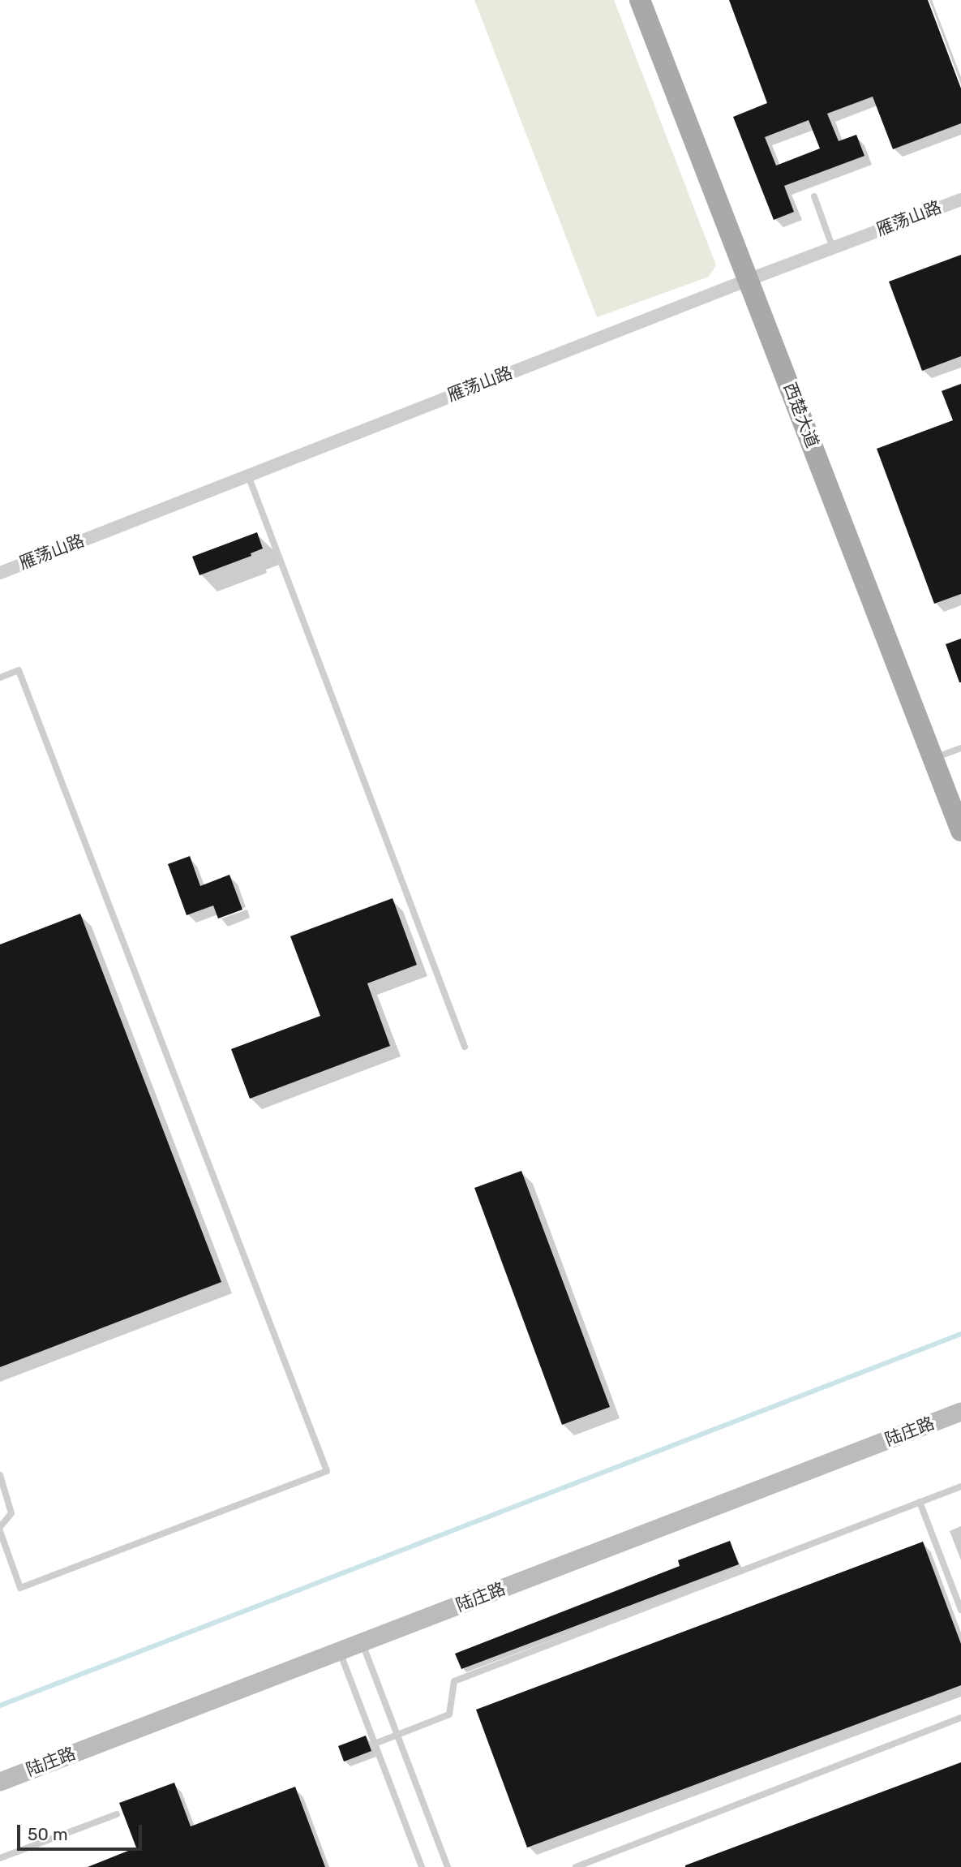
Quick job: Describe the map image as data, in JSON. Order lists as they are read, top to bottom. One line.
{"streets":{"main road":["西楚大道"],"street":["雁荡山路","陆庄路"]},"crossings":[["雁荡山路","西楚大道"]],"scale_bar":"50 m"}
